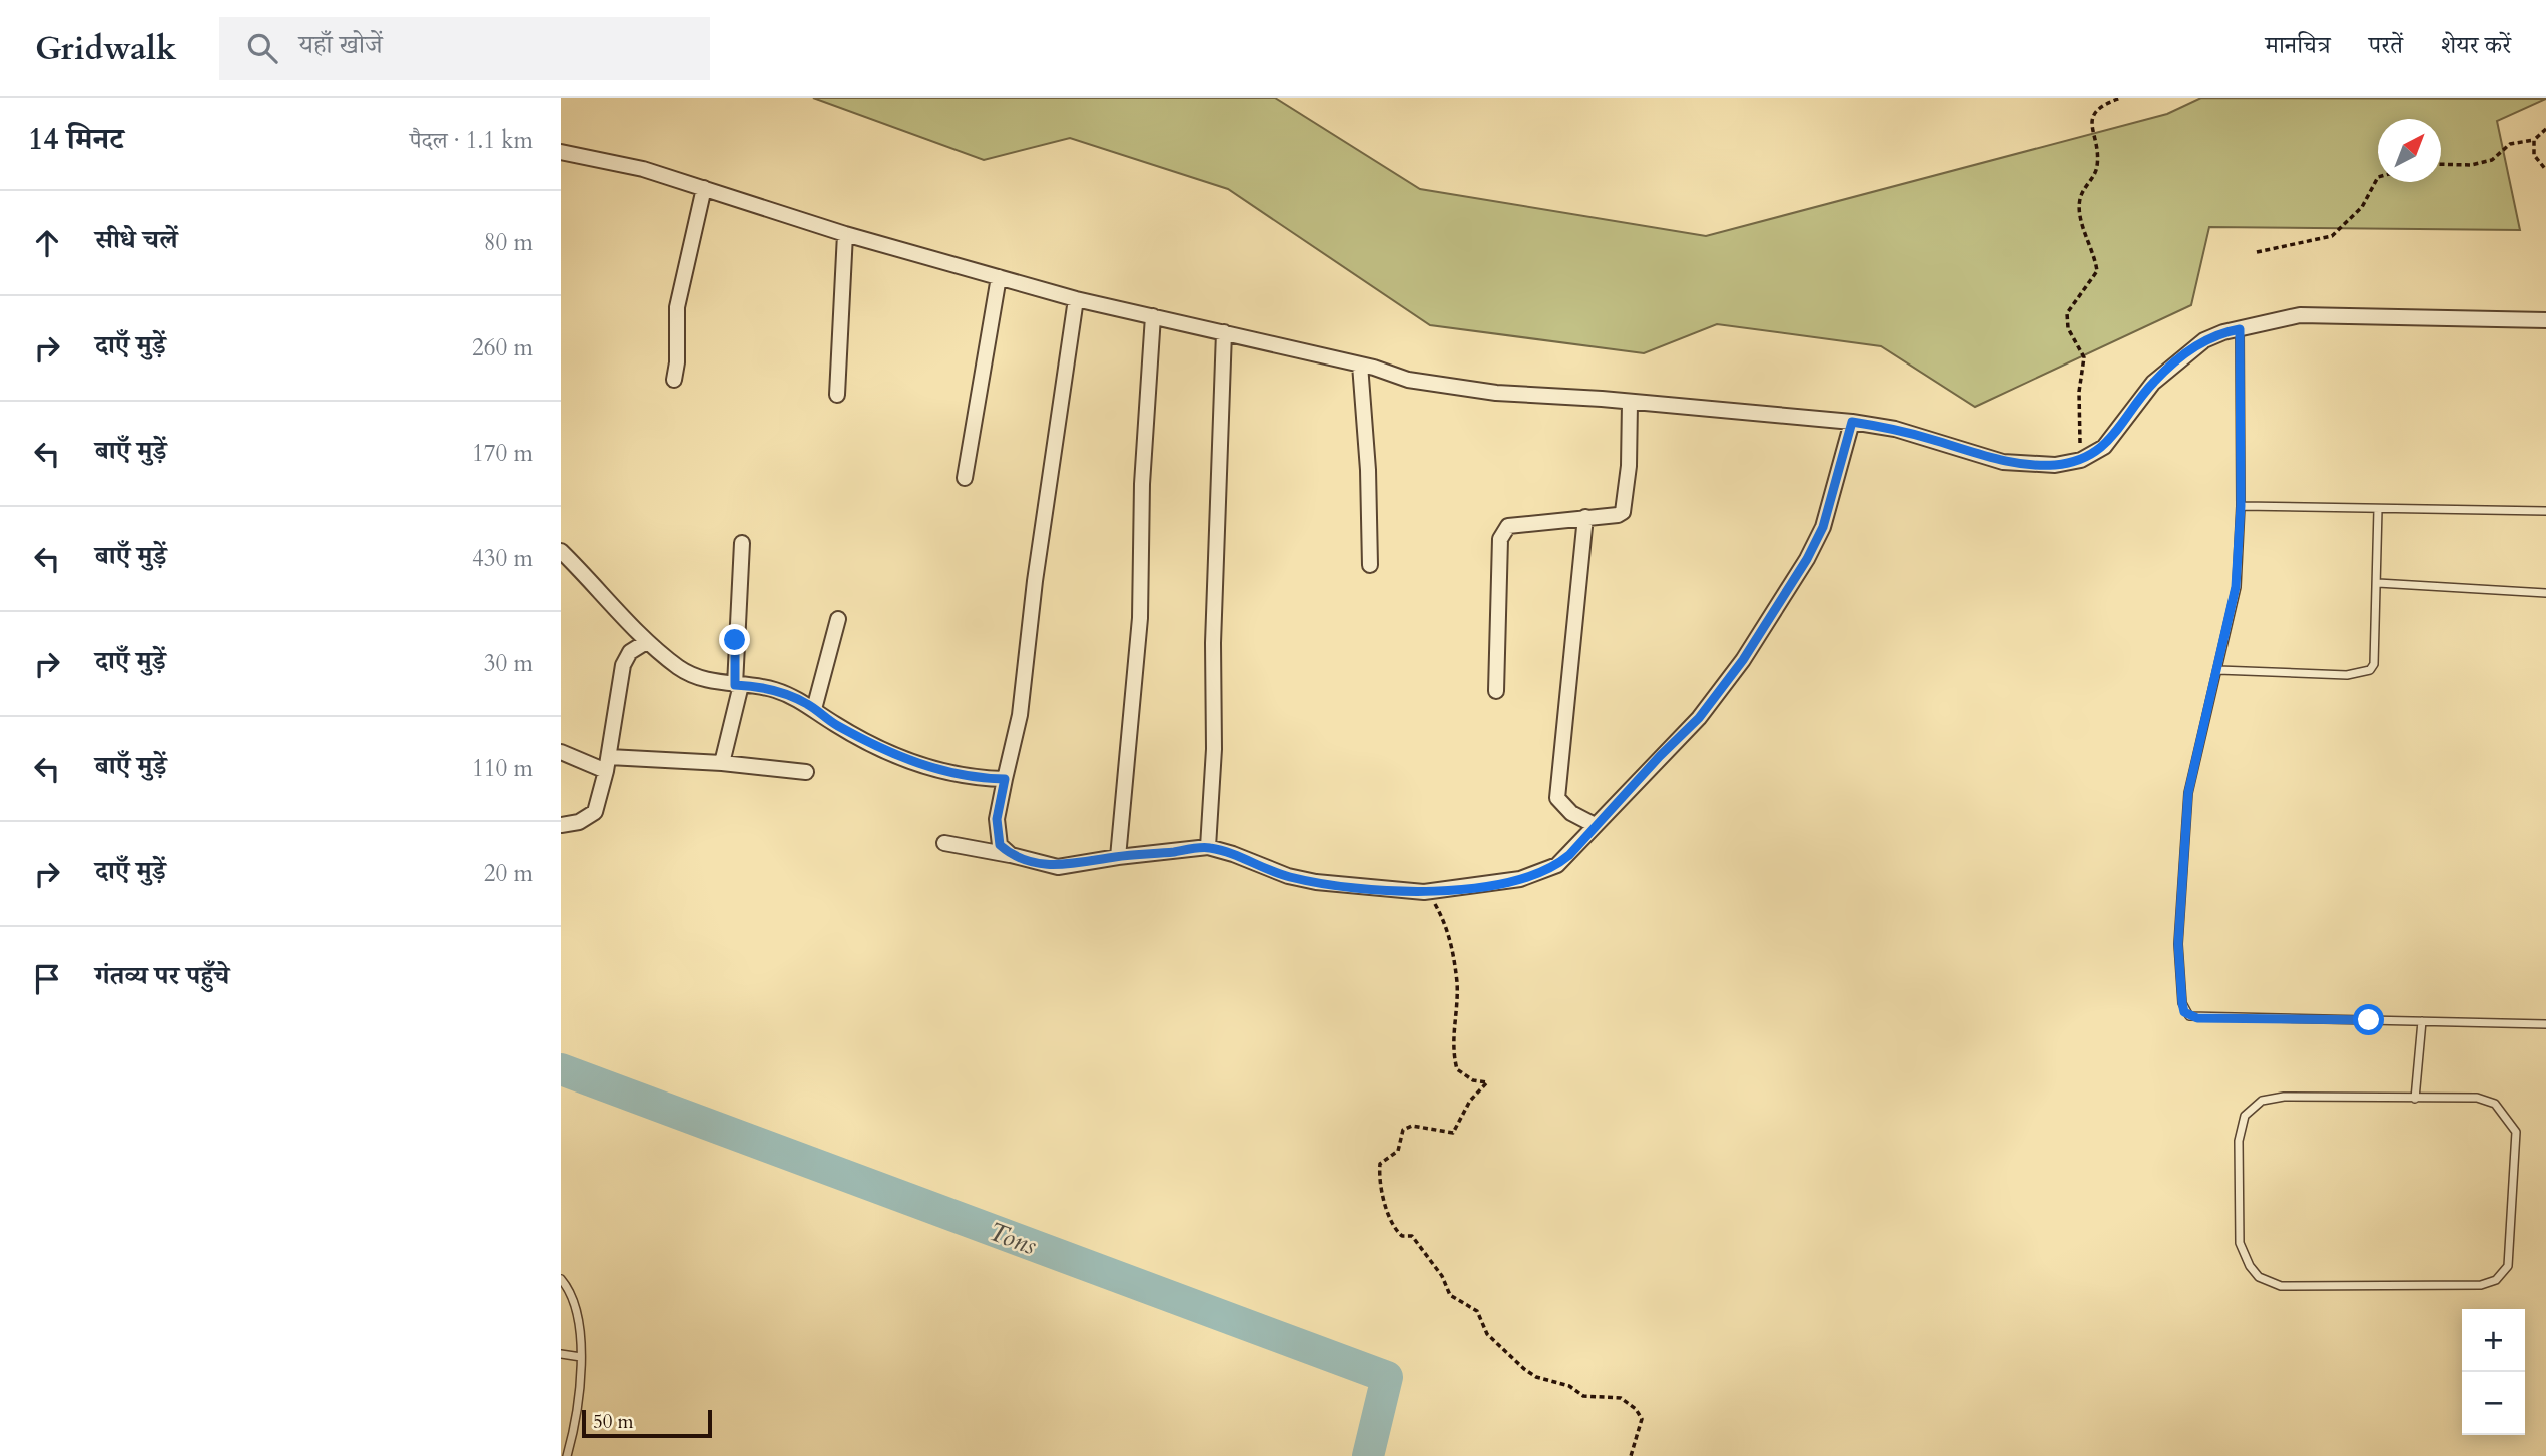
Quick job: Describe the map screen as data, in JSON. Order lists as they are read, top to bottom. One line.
{"water":["Tons"],"scale_bar":"50 m","north":"top right","page":{"header":"Gridwalk","search":"यहाँ खोजें","nav":["मानचित्र","परतें","शेयर करें"],"heading":["14 मिनट","पैदल · 1.1 km"],"list":[["सीधे चलें","80 m"],["दाएँ मुड़ें","260 m"],["बाएँ मुड़ें","170 m"],["बाएँ मुड़ें","430 m"],["दाएँ मुड़ें","30 m"],["बाएँ मुड़ें","110 m"],["दाएँ मुड़ें","20 m"],"गंतव्य पर पहुँचे"],"map_buttons":["+","−"],"scale":"50 m"}}
